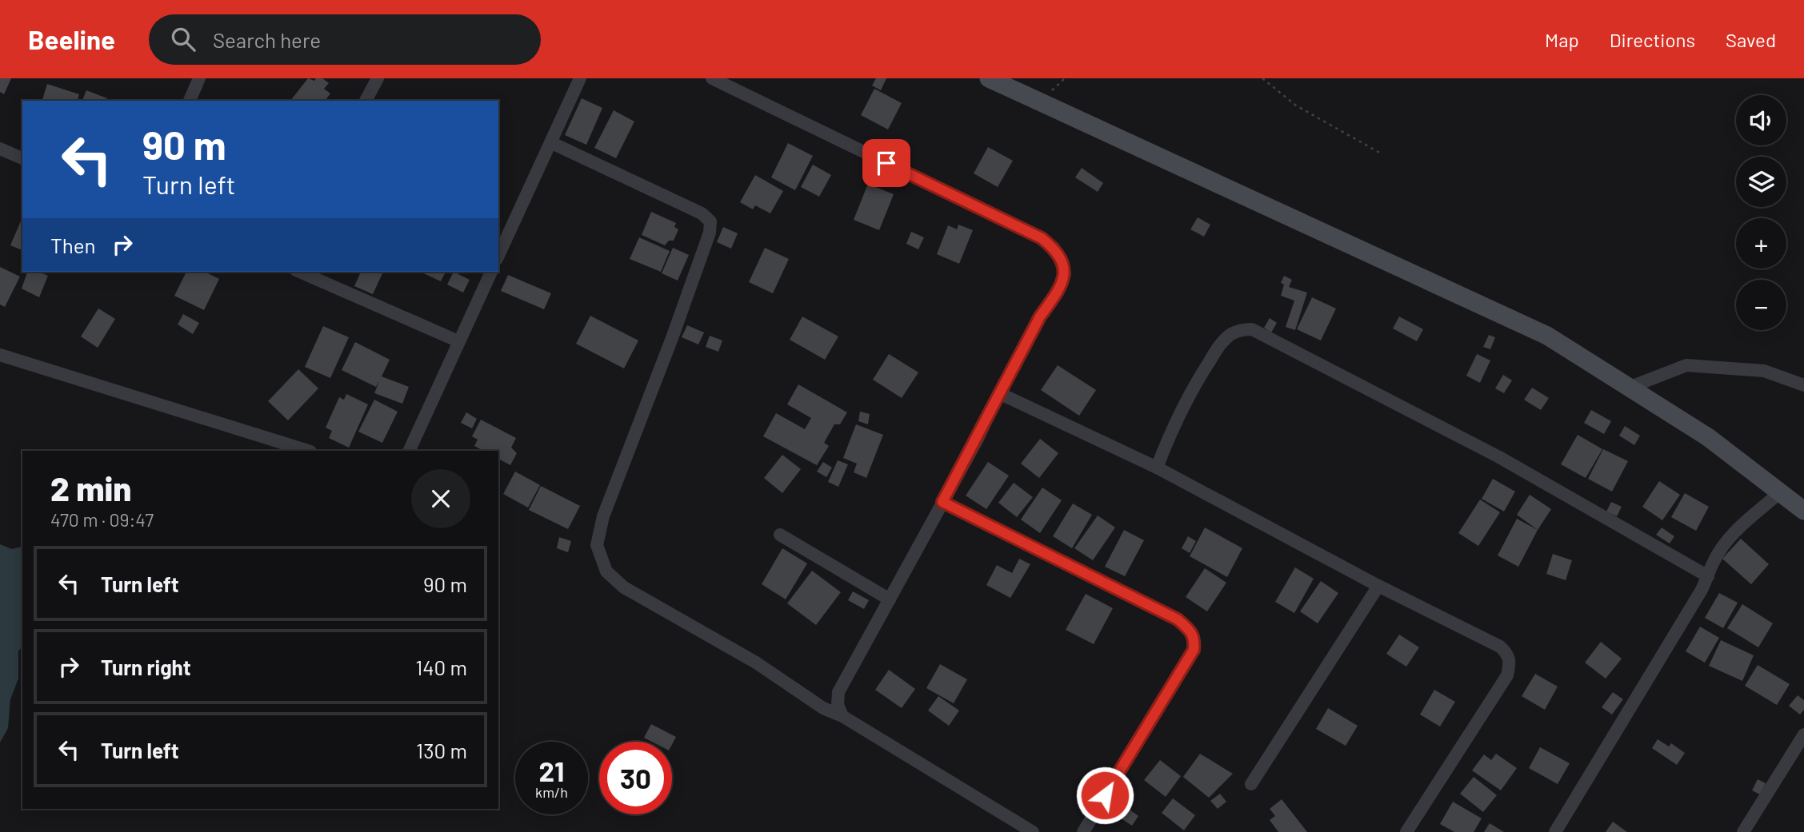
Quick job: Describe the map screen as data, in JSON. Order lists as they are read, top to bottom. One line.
{"page":{"header":"Beeline","search":"Search here","nav":["Map","Directions","Saved"],"map_buttons":["+","−"],"turn":["90 m","Turn left"],"then":"Then","heading":["2 min","470 m · 09:47"],"list":[{"name":"Turn left","value":"90 m"},{"name":"Turn right","value":"140 m"},{"name":"Turn left","value":"130 m"}],"speed":"21 km/h","limit":"30"}}
